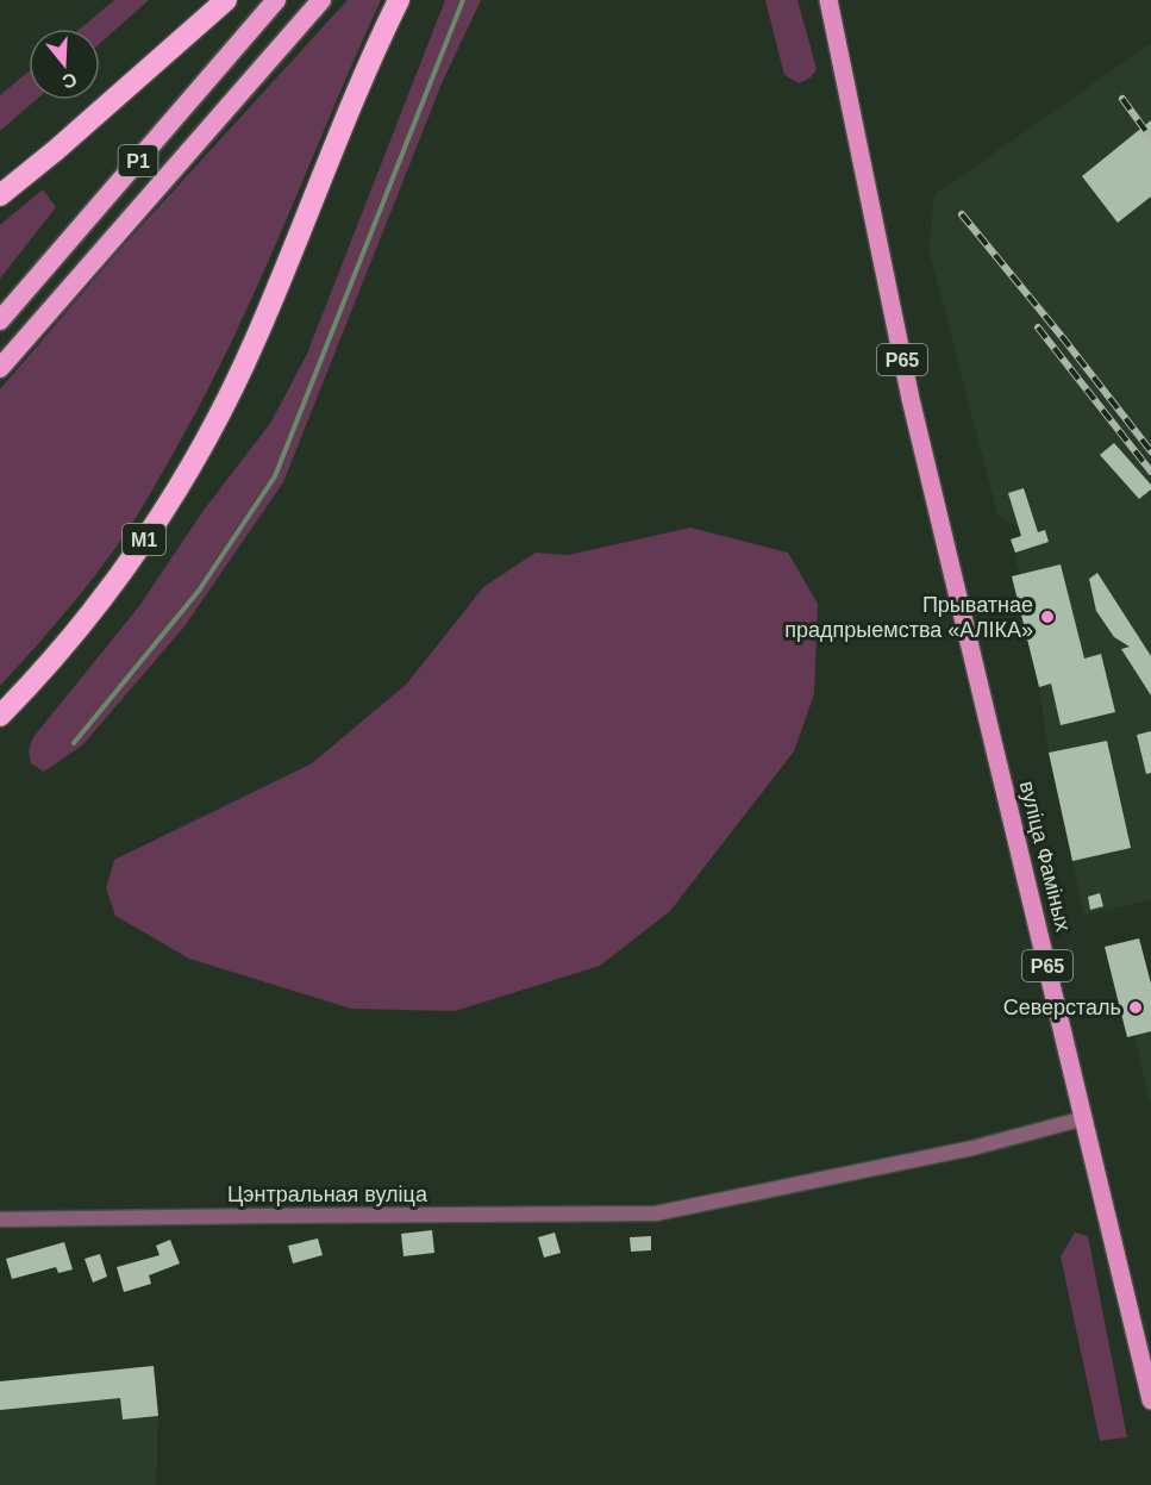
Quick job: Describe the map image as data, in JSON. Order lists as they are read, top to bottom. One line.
{"streets":{"highway":["Р1","М1"],"main road":["Р65","вуліца Фаміных"],"street":["Цэнтральная вуліца"]},"crossings":[["вуліца Фаміных","Цэнтральная вуліца"]],"places":["Прыватнае прадпрыемства «АЛІКА»","Северсталь"],"north":"bottom"}
